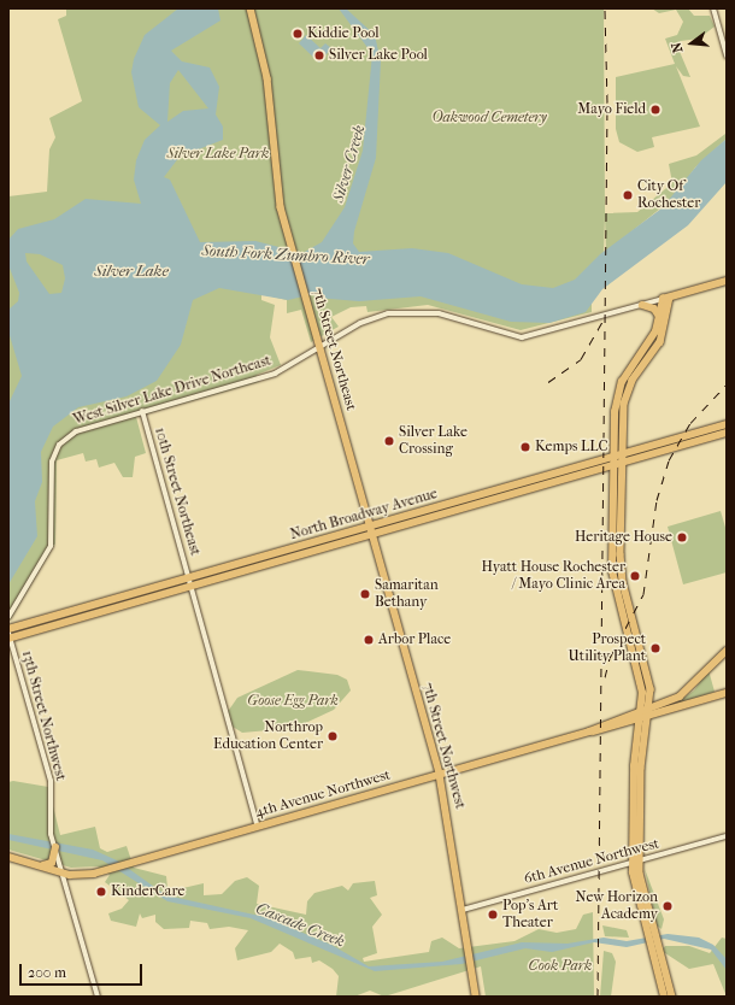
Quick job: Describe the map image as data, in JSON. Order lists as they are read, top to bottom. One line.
{"streets":{"main road":["7th Street Northeast","North Broadway Avenue","7th Street Northwest","4th Avenue Northwest"],"street":["West Silver Lake Drive Northeast","10th Street Northeast","13th Street Northwest","6th Avenue Northwest"]},"crossings":[["7th Street Northeast","West Silver Lake Drive Northeast"],["7th Street Northeast","North Broadway Avenue"],["7th Street Northeast","7th Street Northwest"],["West Silver Lake Drive Northeast","10th Street Northeast"],["10th Street Northeast","North Broadway Avenue"],["10th Street Northeast","4th Avenue Northwest"],["North Broadway Avenue","13th Street Northwest"],["North Broadway Avenue","7th Street Northwest"],["13th Street Northwest","4th Avenue Northwest"],["7th Street Northwest","4th Avenue Northwest"],["7th Street Northwest","6th Avenue Northwest"]],"water":["Silver Creek","South Fork Zumbro River","Silver Lake","Cascade Creek"],"parks":["Oakwood Cemetery","Silver Lake Park","Goose Egg Park","Cook Park"],"places":["Kiddie Pool","Silver Lake Pool","Mayo Field","City Of Rochester","Silver Lake Crossing","Kemps LLC","Heritage House","Hyatt House Rochester / Mayo Clinic Area","Samaritan Bethany","Arbor Place","Prospect Utility Plant","Northrop Education Center","KinderCare","New Horizon Academy","Pop's Art Theater"],"scale_bar":"200 m","north":"left"}
